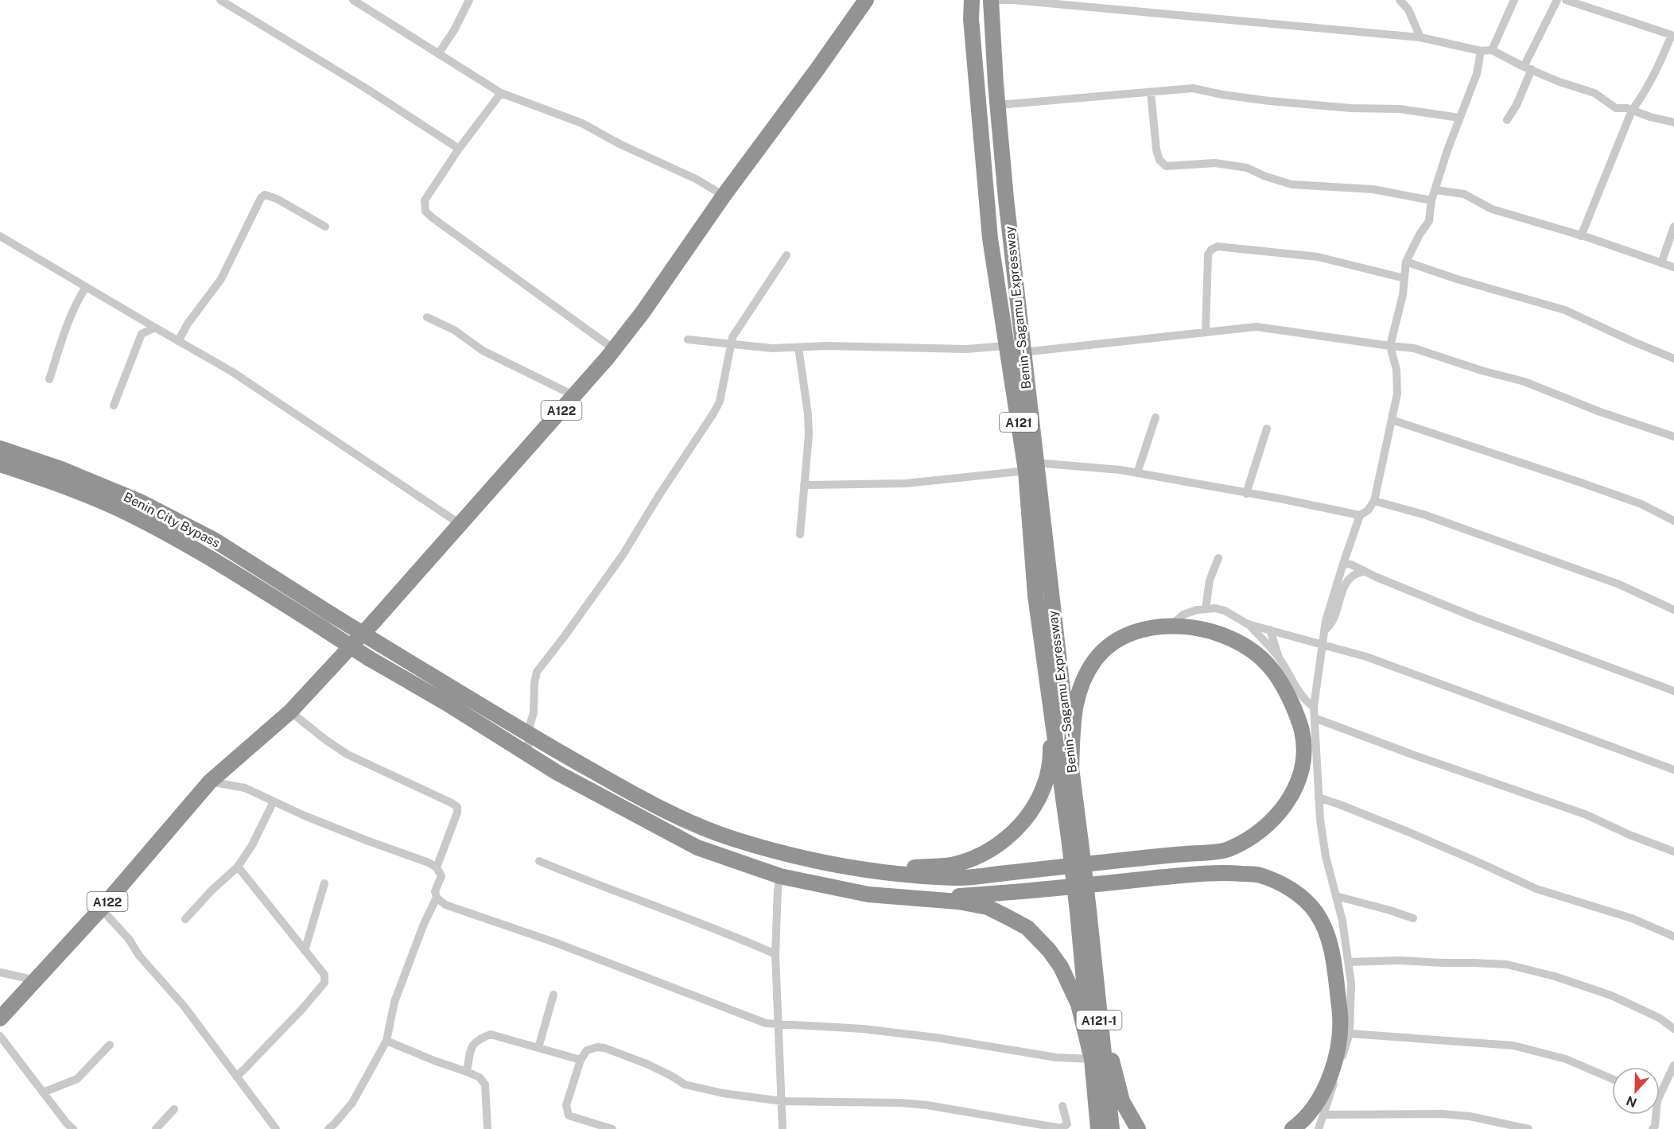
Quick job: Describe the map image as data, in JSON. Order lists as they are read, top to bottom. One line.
{"streets":{"highway":["Benin - Sagamu Expressway","A122","A121","Benin City Bypass","A121-1"]},"crossings":[["Benin - Sagamu Expressway","A121"],["A121","A121-1"]],"north":"bottom"}
